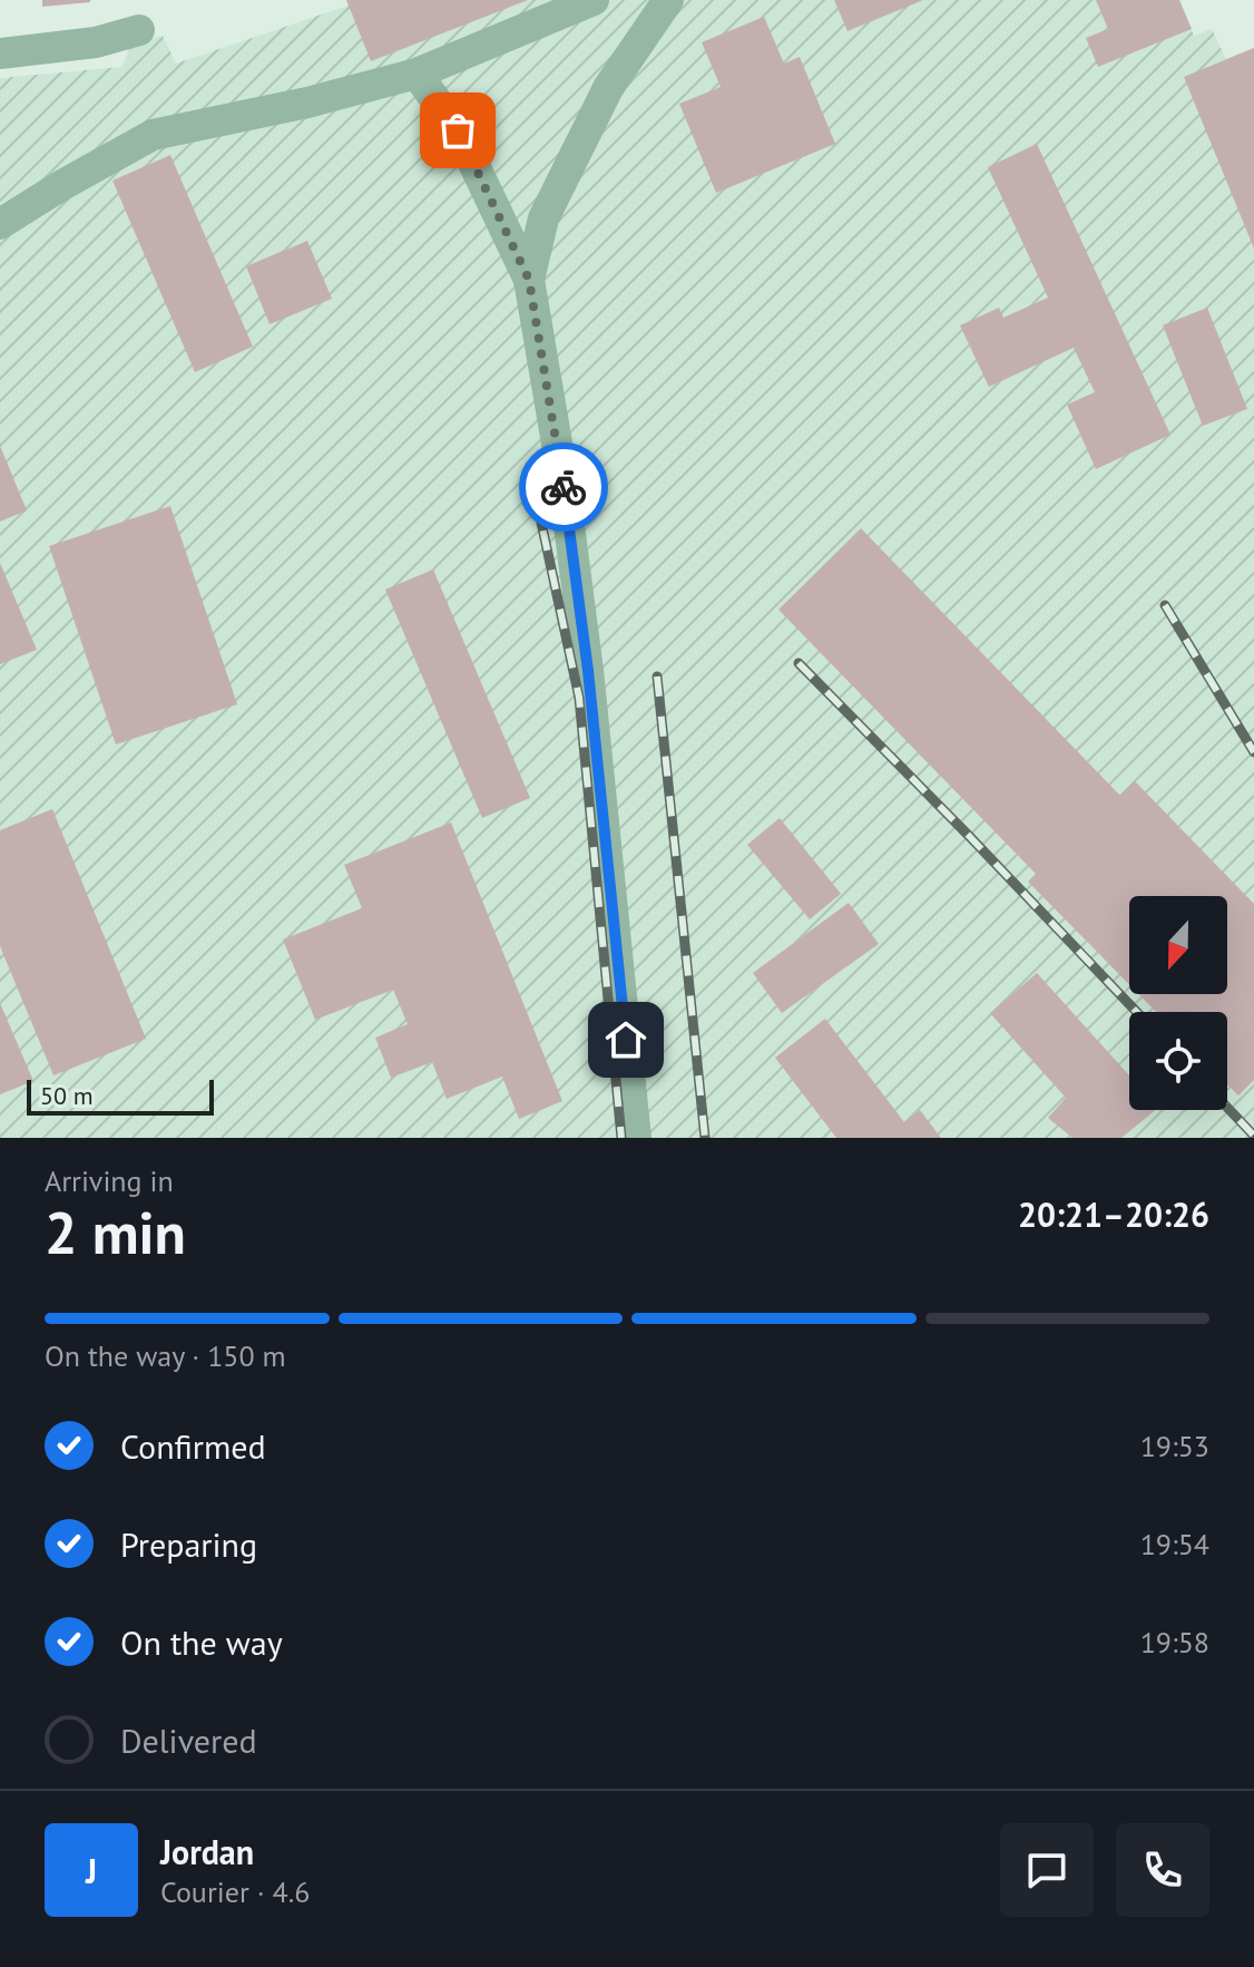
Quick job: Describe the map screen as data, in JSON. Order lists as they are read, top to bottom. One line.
{"scale_bar":"50 m","north":"bottom","page":{"scale":"50 m","heading":["2 min","Arriving in","20:21–20:26"],"panel":["Jordan","Courier · 4.6"],"bar":"On the way · 150 m","list":[["Confirmed","19:53"],["Preparing","19:54"],["On the way","19:58"],"Delivered"],"round":"J"}}
